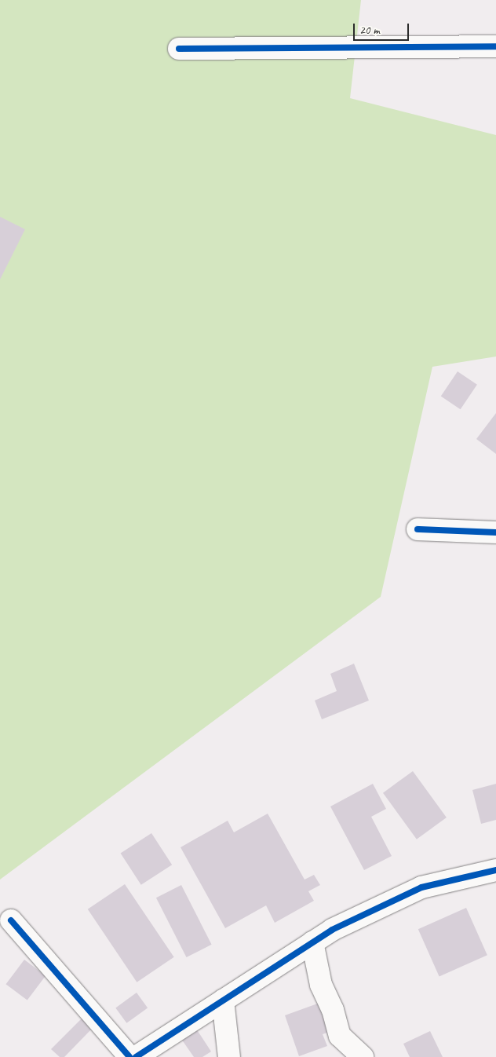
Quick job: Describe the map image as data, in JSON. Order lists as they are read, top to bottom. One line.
{"scale_bar":"20 m"}
